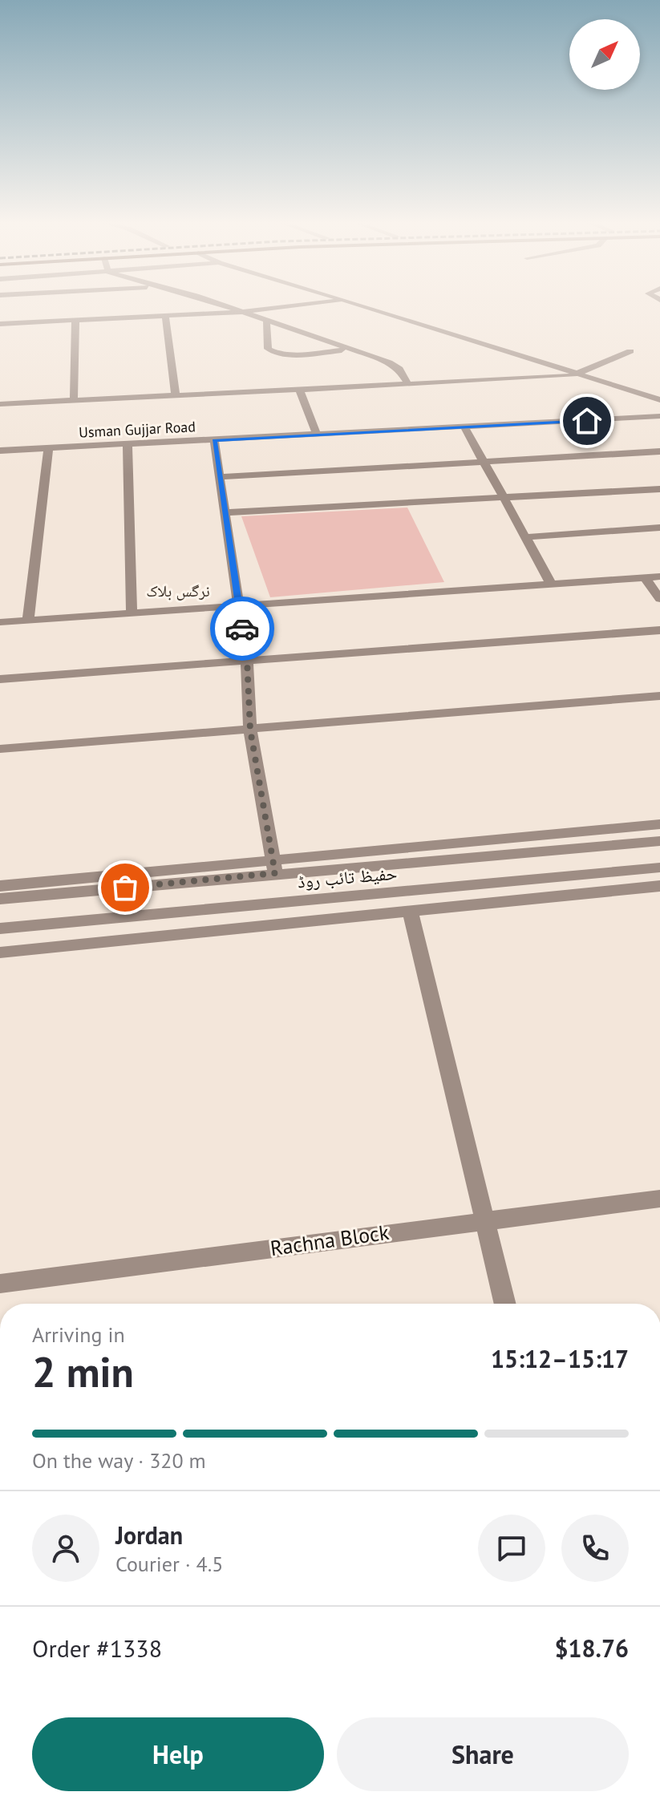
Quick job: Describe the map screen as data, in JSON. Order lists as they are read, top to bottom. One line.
{"streets":{"street":["Usman Gujjar Road","حفیظ تائب روڈ","Rachna Block"]},"districts":["نرگس بلاک"],"north":"top right","page":{"heading":["2 min","Arriving in","15:12–15:17"],"panel":["Jordan","Courier · 4.5","Order #1338","$18.76"],"bar":"On the way · 320 m","buttons":["Help","Share"]}}
